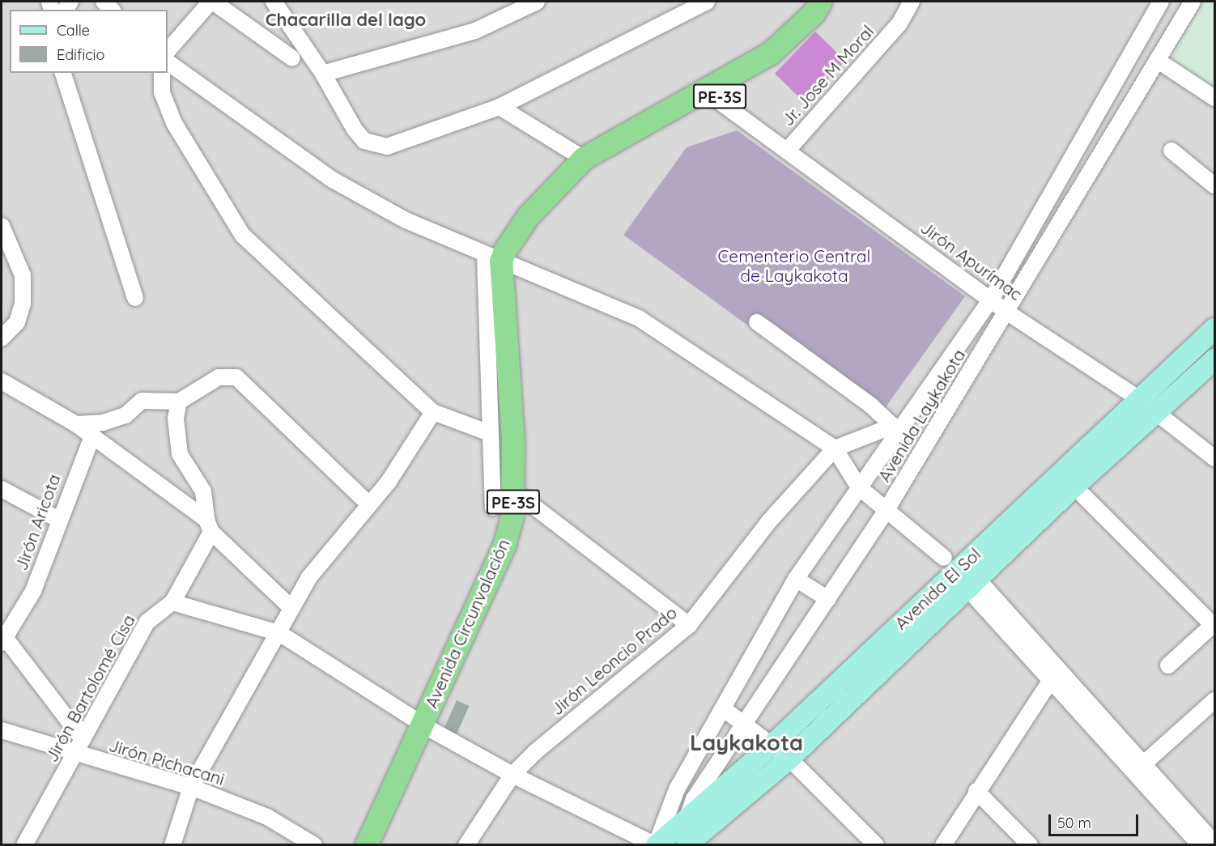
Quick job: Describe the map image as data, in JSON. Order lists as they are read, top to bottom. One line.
{"streets":{"highway":["PE-3S","Avenida Circunvalación"],"main road":["Avenida El Sol"],"street":["Jr. Jose M Moral","Jirón Apurímac","Avenida Laykakota","Jirón Aricota","Jirón Leoncio Prado","Jirón Bartolomé Cisa","Jirón Pichacani"]},"crossings":[["Jr. Jose M Moral","Jirón Apurímac"],["PE-3S","Jirón Apurímac"],["PE-3S","Avenida Circunvalación"],["Jirón Apurímac","Avenida Laykakota"],["Jirón Apurímac","Avenida El Sol"],["Avenida Laykakota","Avenida El Sol"],["Avenida Laykakota","Jirón Leoncio Prado"],["Jirón Bartolomé Cisa","Jirón Pichacani"]],"districts":["Chacarilla del lago","Laykakota"],"parks":["Cementerio Central de Laykakota"],"legend":["Calle","Edificio"],"scale_bar":"50 m"}
